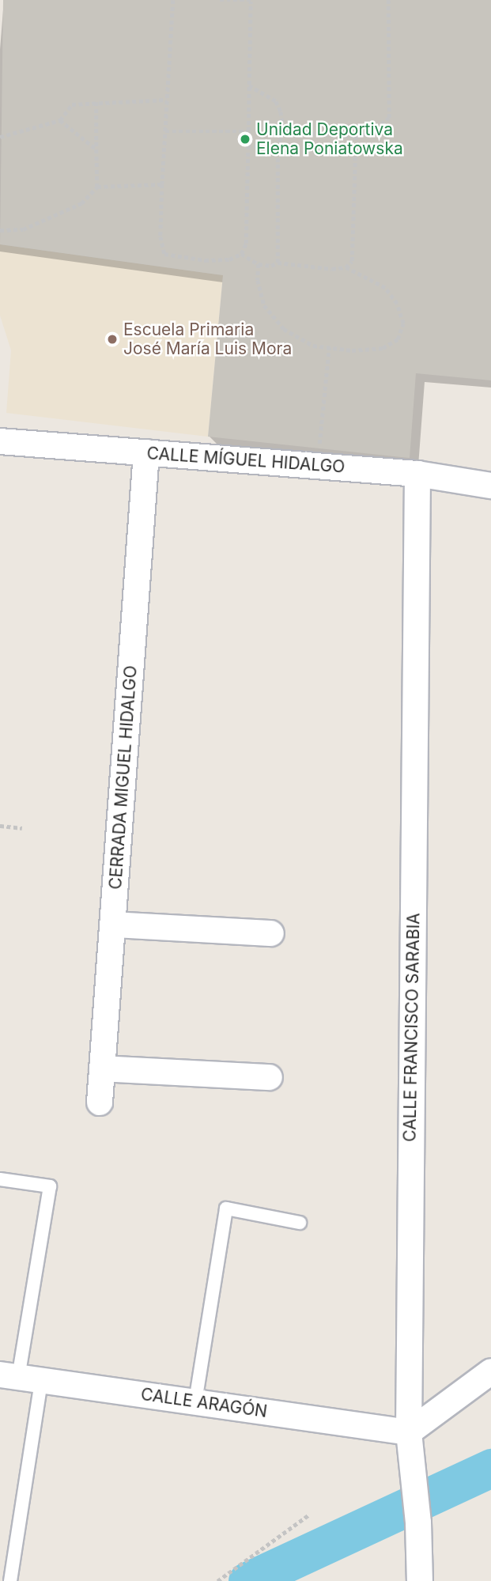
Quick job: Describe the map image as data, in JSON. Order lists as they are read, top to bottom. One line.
{"streets":{"street":["CALLE MÍGUEL HIDALGO","CERRADA MIGUEL HIDALGO","CALLE FRANCISCO SARABIA","CALLE ARAGÓN"]},"crossings":[["CALLE MÍGUEL HIDALGO","CERRADA MIGUEL HIDALGO"],["CALLE MÍGUEL HIDALGO","CALLE FRANCISCO SARABIA"],["CALLE FRANCISCO SARABIA","CALLE ARAGÓN"]],"places":["Unidad Deportiva Elena Poniatowska","Escuela Primaria José María Luis Mora"]}
